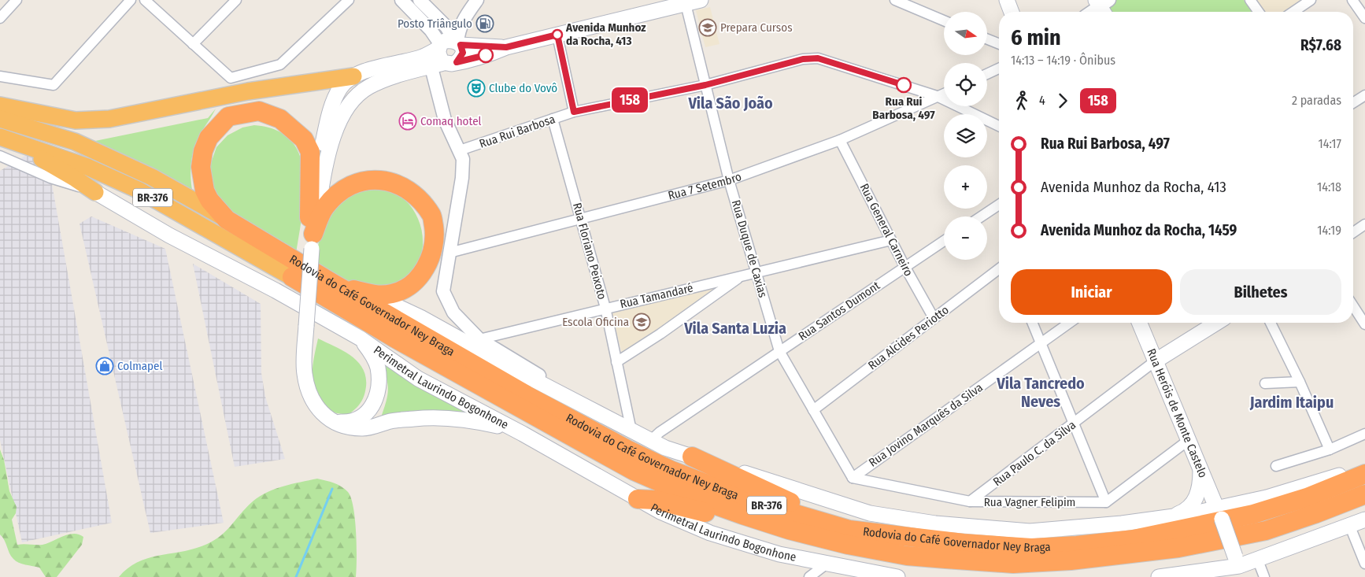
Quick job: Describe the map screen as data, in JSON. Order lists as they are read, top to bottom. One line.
{"streets":{"highway":["BR-376","Rodovia do Café Governador Ney Braga"],"main road":["Perimetral Laurindo Bogonhone","Rua Heróis de Monte Castelo"],"street":["Rua Rui Barbosa","Rua 7 Setembro","Rua General Carneiro","Rua Duque de Caxias","Rua Floriano Peixoto","Rua Tamandaré","Rua Santos Dumont","Rua Alcides Periotto","Rua Jovino Marquês da Silva","Rua Paulo C. da Silva","Rua Vagner Felipim"]},"crossings":[["Rua Rui Barbosa","Rua 7 Setembro"],["Rua Rui Barbosa","Rua Duque de Caxias"],["Rua Rui Barbosa","Rua Floriano Peixoto"],["Rua 7 Setembro","Rua General Carneiro"],["Rua 7 Setembro","Rua Duque de Caxias"],["Rua 7 Setembro","Rua Floriano Peixoto"],["Rua General Carneiro","Rua Tamandaré"],["Rua General Carneiro","Rua Santos Dumont"],["Rua General Carneiro","Rua Alcides Periotto"],["Rua Duque de Caxias","Rua Tamandaré"],["Rua Duque de Caxias","Rua Santos Dumont"],["Rua Duque de Caxias","Rua Alcides Periotto"],["Rua Duque de Caxias","Rua Jovino Marquês da Silva"],["Rua Duque de Caxias","Rua Vagner Felipim"],["Rua Floriano Peixoto","Rua Tamandaré"],["Rua Heróis de Monte Castelo","Rua Paulo C. da Silva"],["Rua Jovino Marquês da Silva","Rua Vagner Felipim"],["Rua Paulo C. da Silva","Rua Vagner Felipim"]],"districts":["Vila São João","Vila Santa Luzia","Vila Tancredo Neves","Jardim Itaipu"],"places":{"fuel station":["Posto Triângulo"],"school or university":["Prepara Cursos","Escola Oficina"],"other":["Avenida Munhoz da Rocha, 413","Rua Rui Barbosa, 497"],"theatre":["Clube do Vovô"],"hotel":["Comaq hotel"],"shop":["Colmapel"]},"lines":["bus line 158"],"north":"right","page":{"on_map":"158","map_buttons":["+","−"],"heading":["6 min","14:13 – 14:19 · Ônibus","R$7.68"],"legs":["4","158","2 paradas"],"list":[{"name":"Rua Rui Barbosa, 497","value":"14:17"},{"name":"Avenida Munhoz da Rocha, 413","value":"14:18"},{"name":"Avenida Munhoz da Rocha, 1459","value":"14:19"}],"buttons":["Iniciar","Bilhetes"]}}
